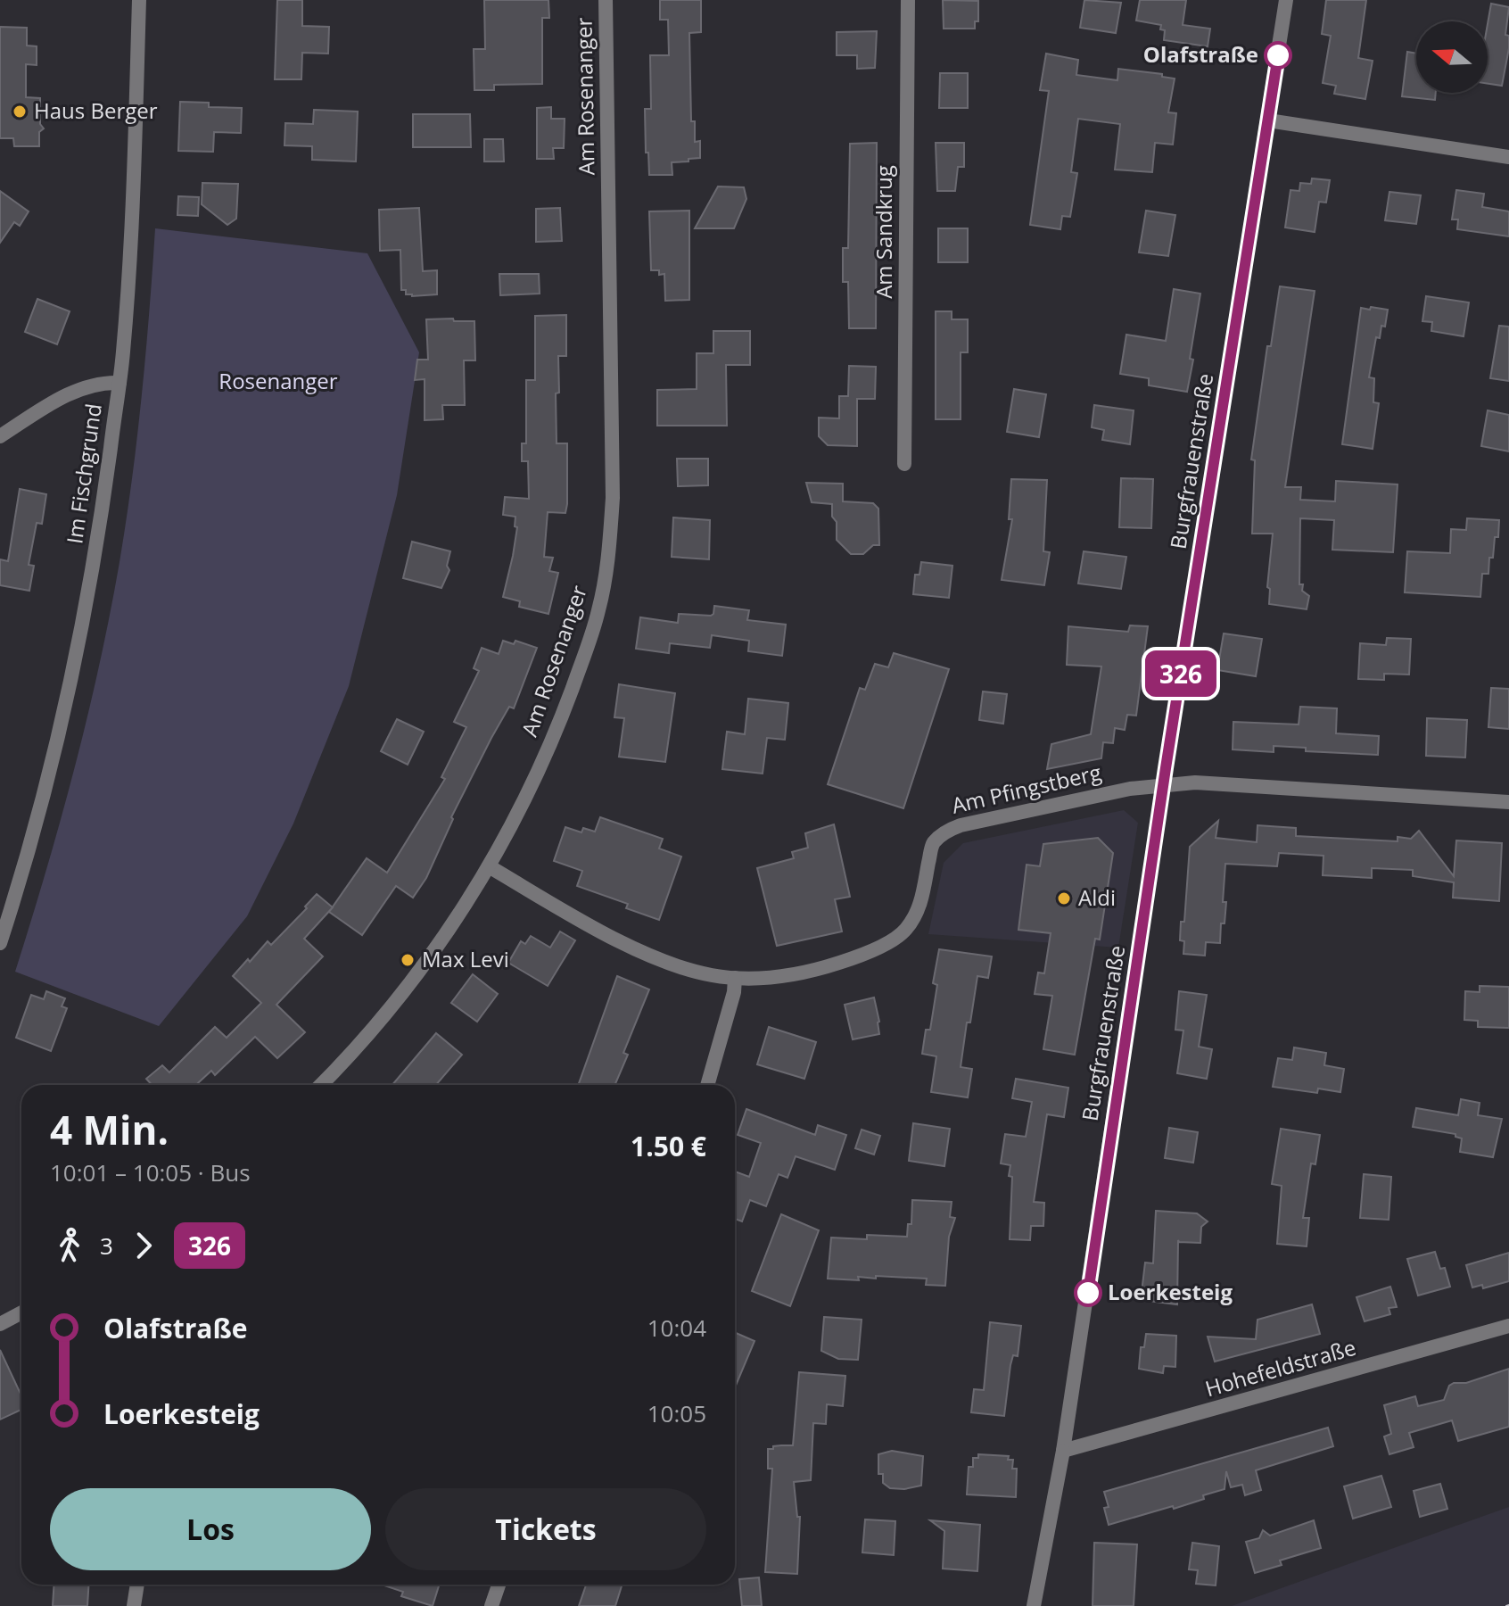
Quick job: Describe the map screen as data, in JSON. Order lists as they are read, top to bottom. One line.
{"streets":{"street":["Am Rosenanger","Am Sandkrug","Burgfrauenstraße","Im Fischgrund","Am Pfingstberg","Hohefeldstraße"]},"crossings":[["Am Rosenanger","Am Pfingstberg"],["Burgfrauenstraße","Am Pfingstberg"],["Burgfrauenstraße","Hohefeldstraße"]],"parks":["Rosenanger"],"places":["Olafstraße","Haus Berger","Aldi","Max Levi","Loerkesteig"],"lines":["bus line 326"],"north":"left","page":{"on_map":"326","heading":["4 Min.","10:01 – 10:05 · Bus","1.50 €"],"legs":["3","326"],"list":[{"name":"Olafstraße","value":"10:04"},{"name":"Loerkesteig","value":"10:05"}],"buttons":["Los","Tickets"]}}
